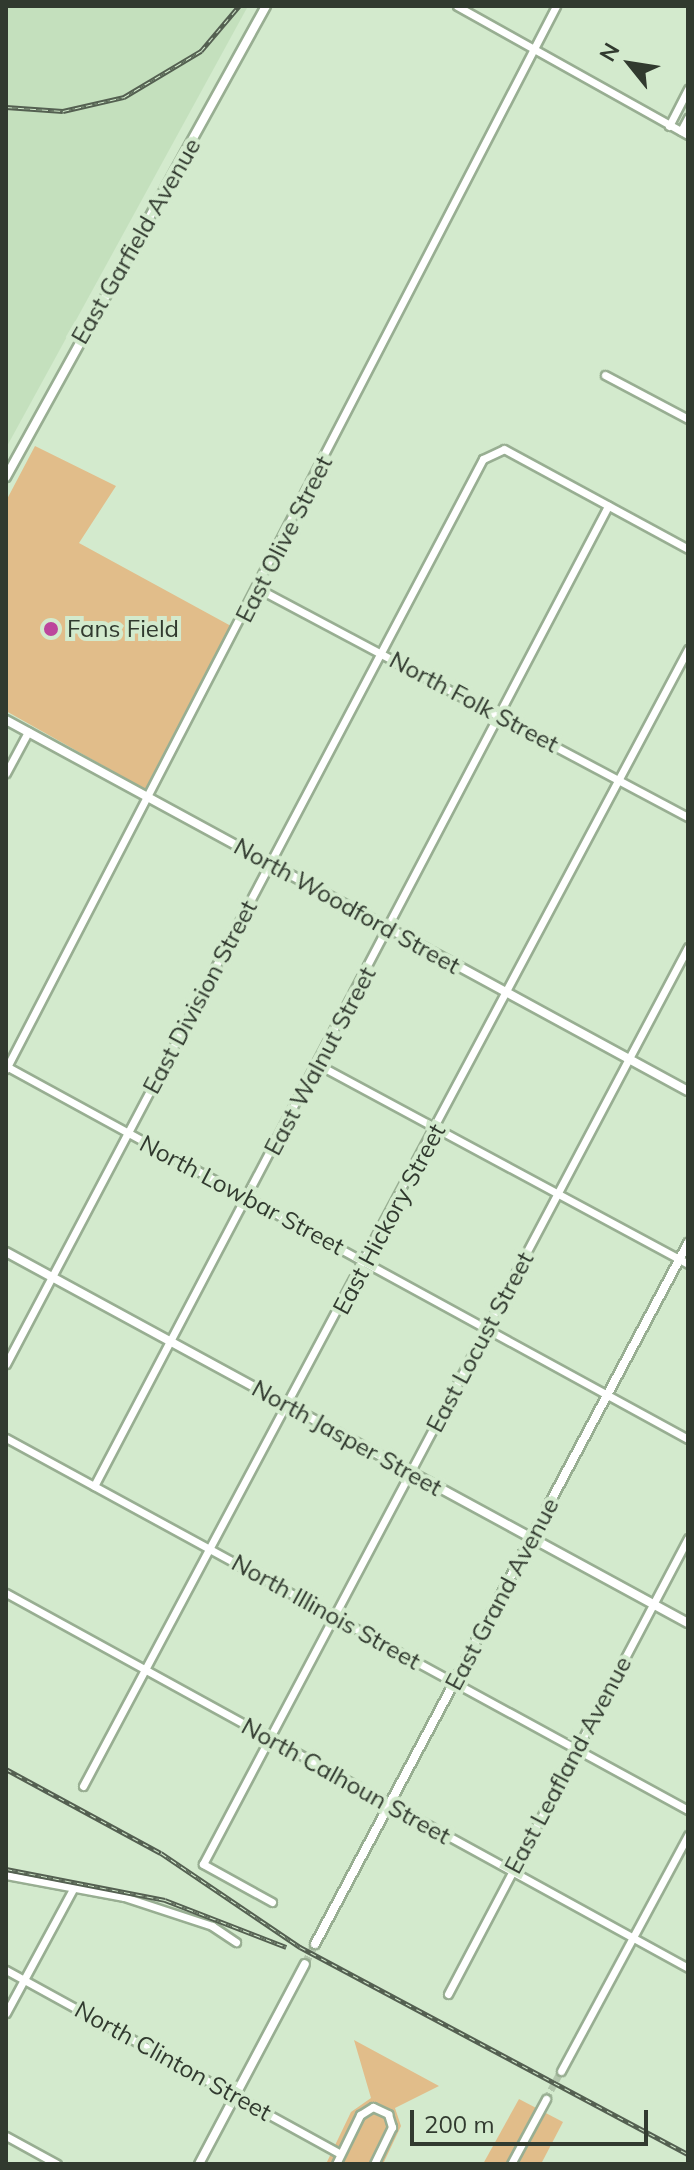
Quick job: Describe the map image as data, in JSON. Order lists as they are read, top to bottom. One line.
{"streets":{"street":["East Garfield Avenue","East Olive Street","North Folk Street","North Woodford Street","East Division Street","East Walnut Street","North Lowbar Street","East Hickory Street","East Locust Street","North Jasper Street","East Grand Avenue","North Illinois Street","East Leafland Avenue","North Calhoun Street","North Clinton Street"]},"crossings":[["East Olive Street","North Folk Street"],["East Olive Street","North Woodford Street"],["East Olive Street","North Lowbar Street"],["North Folk Street","East Division Street"],["North Folk Street","East Walnut Street"],["North Folk Street","East Hickory Street"],["North Woodford Street","East Division Street"],["North Woodford Street","East Walnut Street"],["North Woodford Street","East Hickory Street"],["North Woodford Street","East Locust Street"],["East Division Street","East Walnut Street"],["East Division Street","North Lowbar Street"],["East Division Street","North Jasper Street"],["East Walnut Street","North Lowbar Street"],["East Walnut Street","North Jasper Street"],["East Walnut Street","North Illinois Street"],["North Lowbar Street","East Hickory Street"],["North Lowbar Street","East Locust Street"],["North Lowbar Street","East Grand Avenue"],["East Hickory Street","North Jasper Street"],["East Hickory Street","North Illinois Street"],["East Hickory Street","North Calhoun Street"],["East Locust Street","North Jasper Street"],["East Locust Street","North Illinois Street"],["East Locust Street","North Calhoun Street"],["North Jasper Street","East Grand Avenue"],["North Jasper Street","East Leafland Avenue"],["East Grand Avenue","North Illinois Street"],["East Grand Avenue","North Calhoun Street"],["North Illinois Street","East Leafland Avenue"],["East Leafland Avenue","North Calhoun Street"]],"places":["Fans Field"],"scale_bar":"200 m","north":"top left"}
